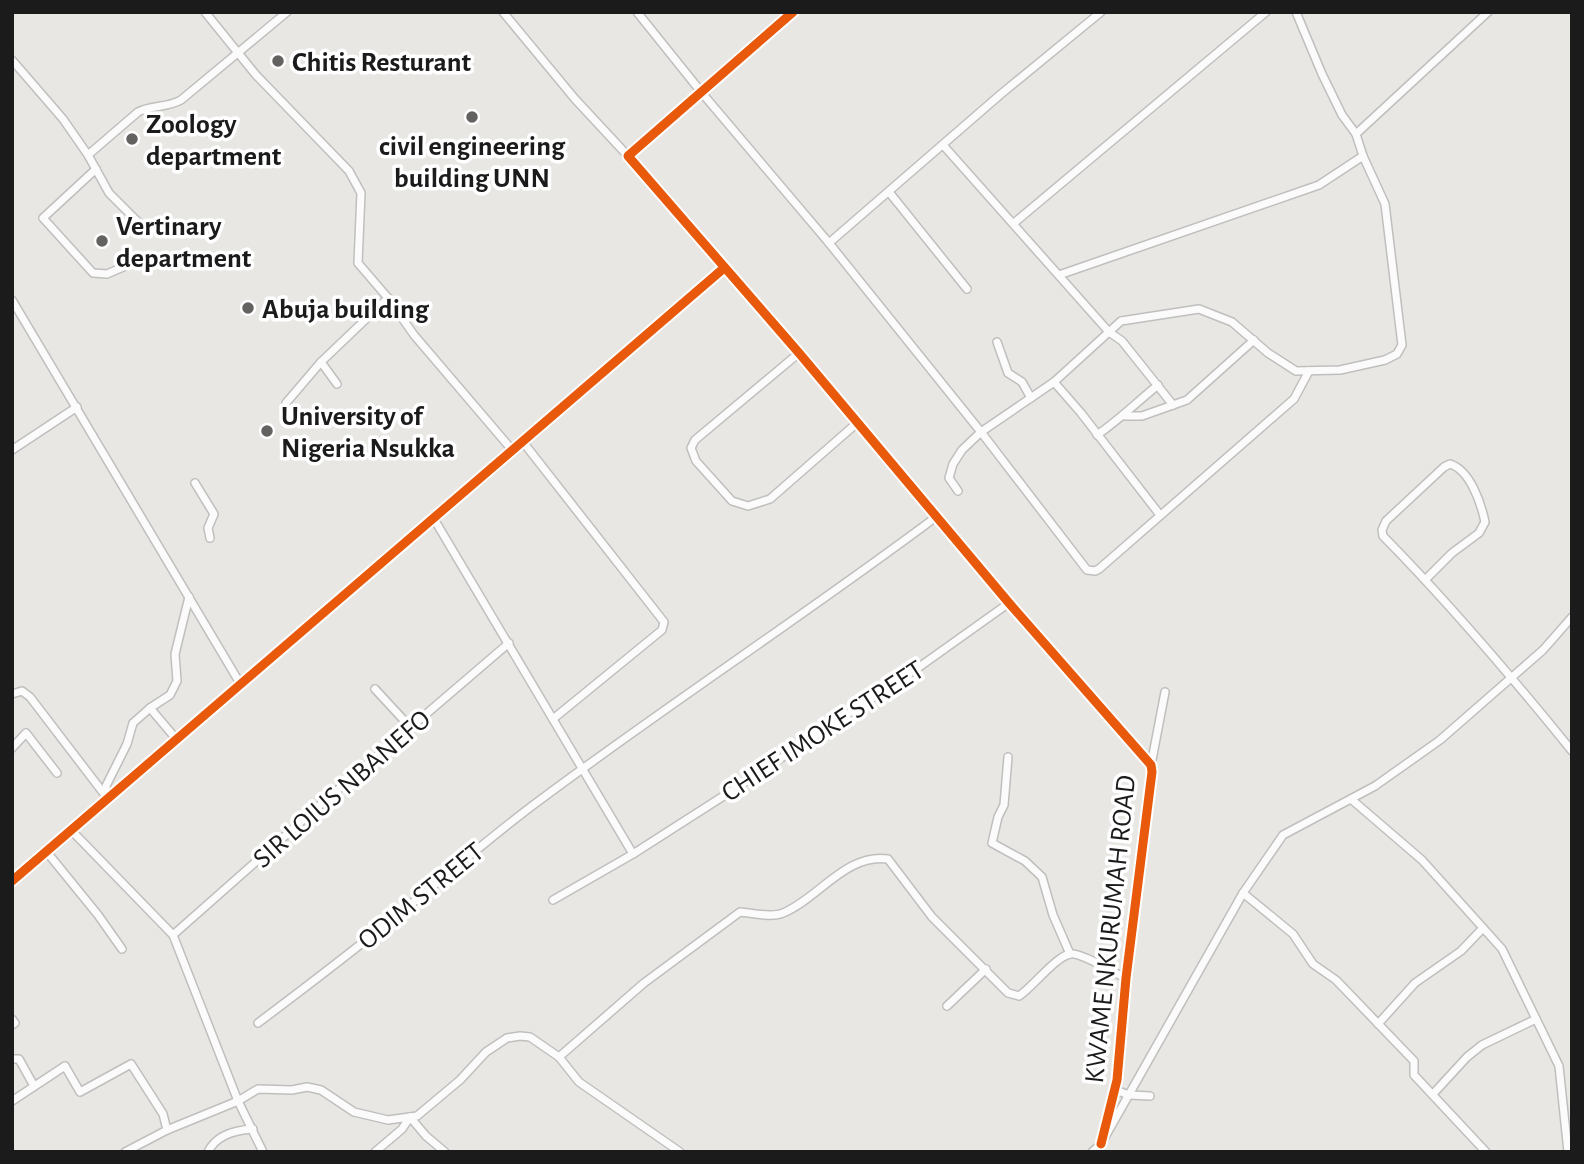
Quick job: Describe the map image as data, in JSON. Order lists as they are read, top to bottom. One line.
{"streets":{"street":["CHIEF IMOKE STREET","SIR LOIUS NBANEFO","ODIM STREET","KWAME NKURUMAH ROAD"]},"crossings":[["CHIEF IMOKE STREET","KWAME NKURUMAH ROAD"],["ODIM STREET","KWAME NKURUMAH ROAD"]],"places":["Chitis Resturant","civil engineering building UNN","Zoology department","Vertinary department","Abuja building","University of Nigeria Nsukka"]}
